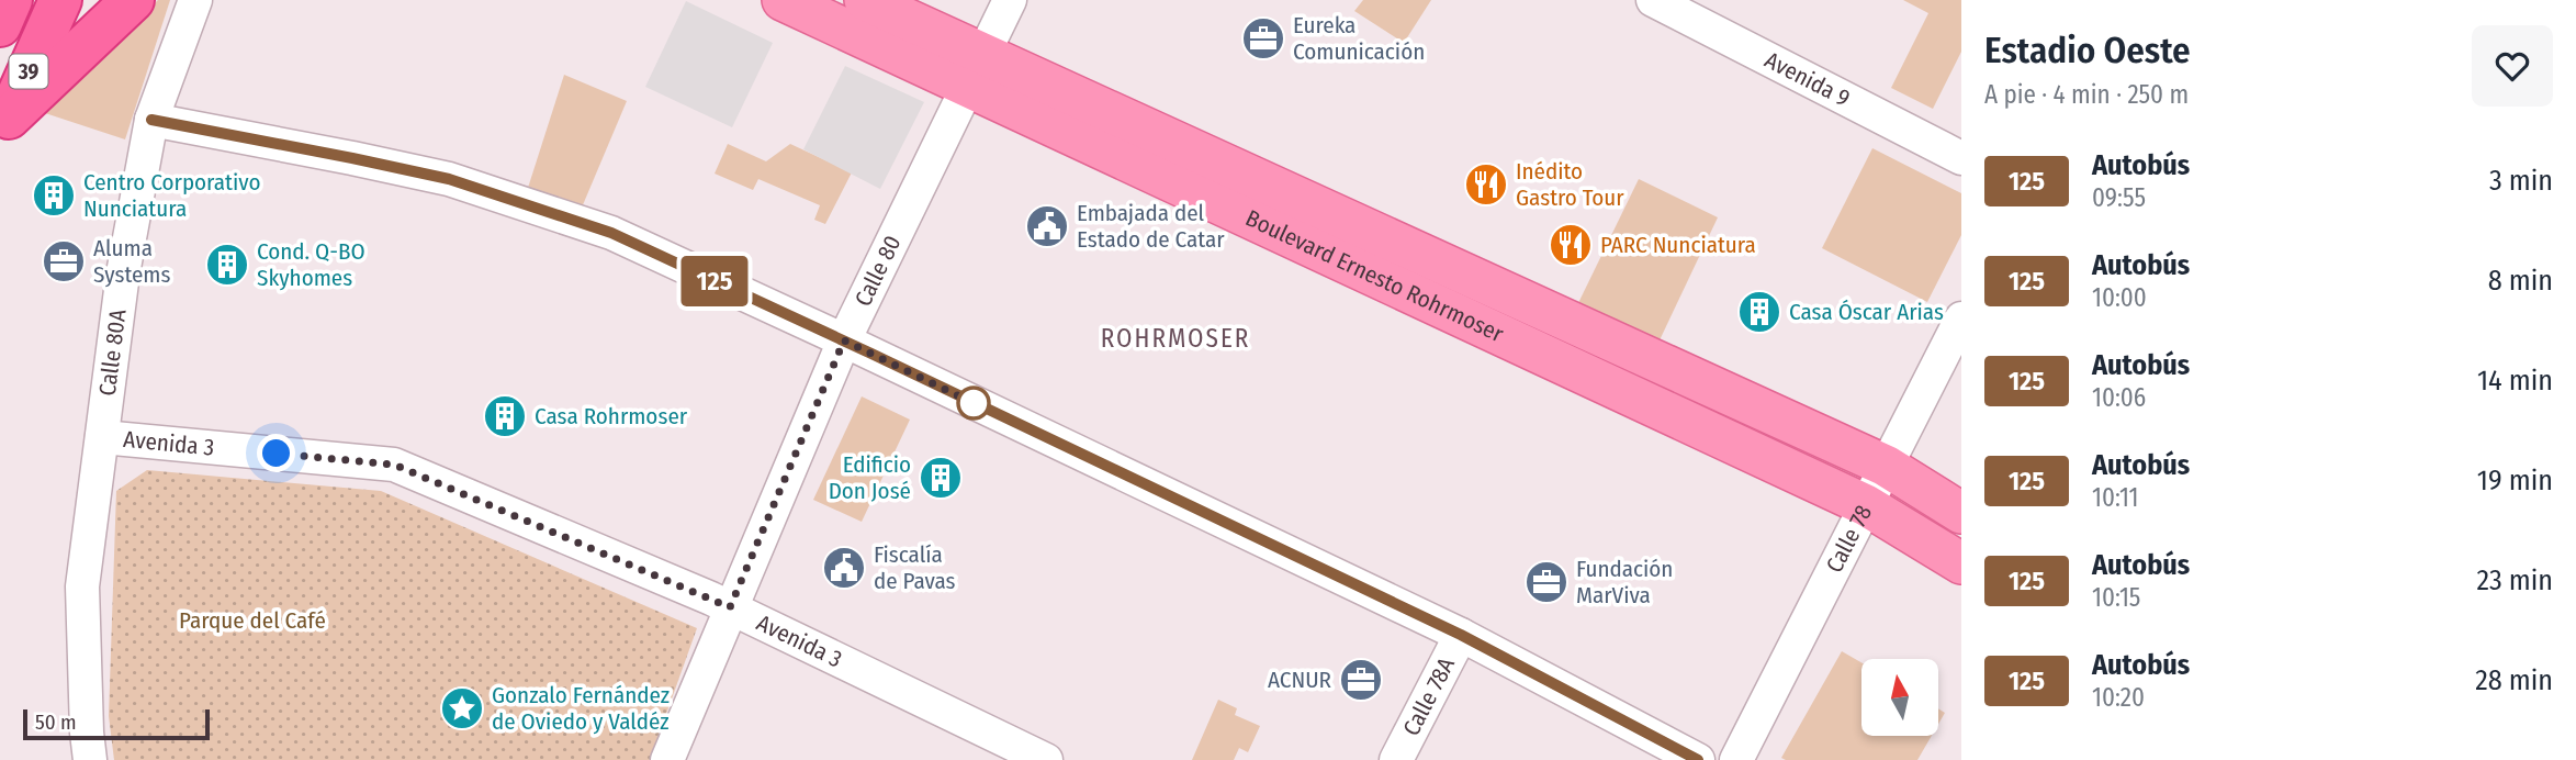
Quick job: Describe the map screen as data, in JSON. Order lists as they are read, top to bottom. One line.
{"streets":{"highway":["39"],"main road":["Boulevard Ernesto Rohrmoser"],"street":["Avenida 9","Calle 80","Calle 80A","Avenida 3","Calle 78","Calle 78A"]},"crossings":[["Calle 80","Boulevard Ernesto Rohrmoser"],["Calle 80","Avenida 3"],["Boulevard Ernesto Rohrmoser","Calle 78"],["Calle 80A","Avenida 3"]],"districts":["ROHRMOSER"],"parks":["Parque del Café"],"places":{"office":["Eureka Comunicación","Aluma Systems","Fundación MarViva","ACNUR"],"restaurant":["Inédito Gastro Tour","PARC Nunciatura"],"building":["Centro Corporativo Nunciatura","Cond. Q-BO Skyhomes","Casa Óscar Arias","Casa Rohrmoser","Edificio Don José"],"public building":["Embajada del Estado de Catar","Fiscalía de Pavas"],"place":["Gonzalo Fernández de Oviedo y Valdéz"]},"lines":["bus line 125"],"scale_bar":"50 m","north":"top","page":{"on_map":"125","heading":["Estadio Oeste","A pie · 4 min · 250 m"],"list":[{"mark":"125","name":"Autobús","note":"09:55","value":"3 min"},{"mark":"125","name":"Autobús","note":"10:00","value":"8 min"},{"mark":"125","name":"Autobús","note":"10:06","value":"14 min"},{"mark":"125","name":"Autobús","note":"10:11","value":"19 min"},{"mark":"125","name":"Autobús","note":"10:15","value":"23 min"},{"mark":"125","name":"Autobús","note":"10:20","value":"28 min"}],"scale":"50 m"}}
